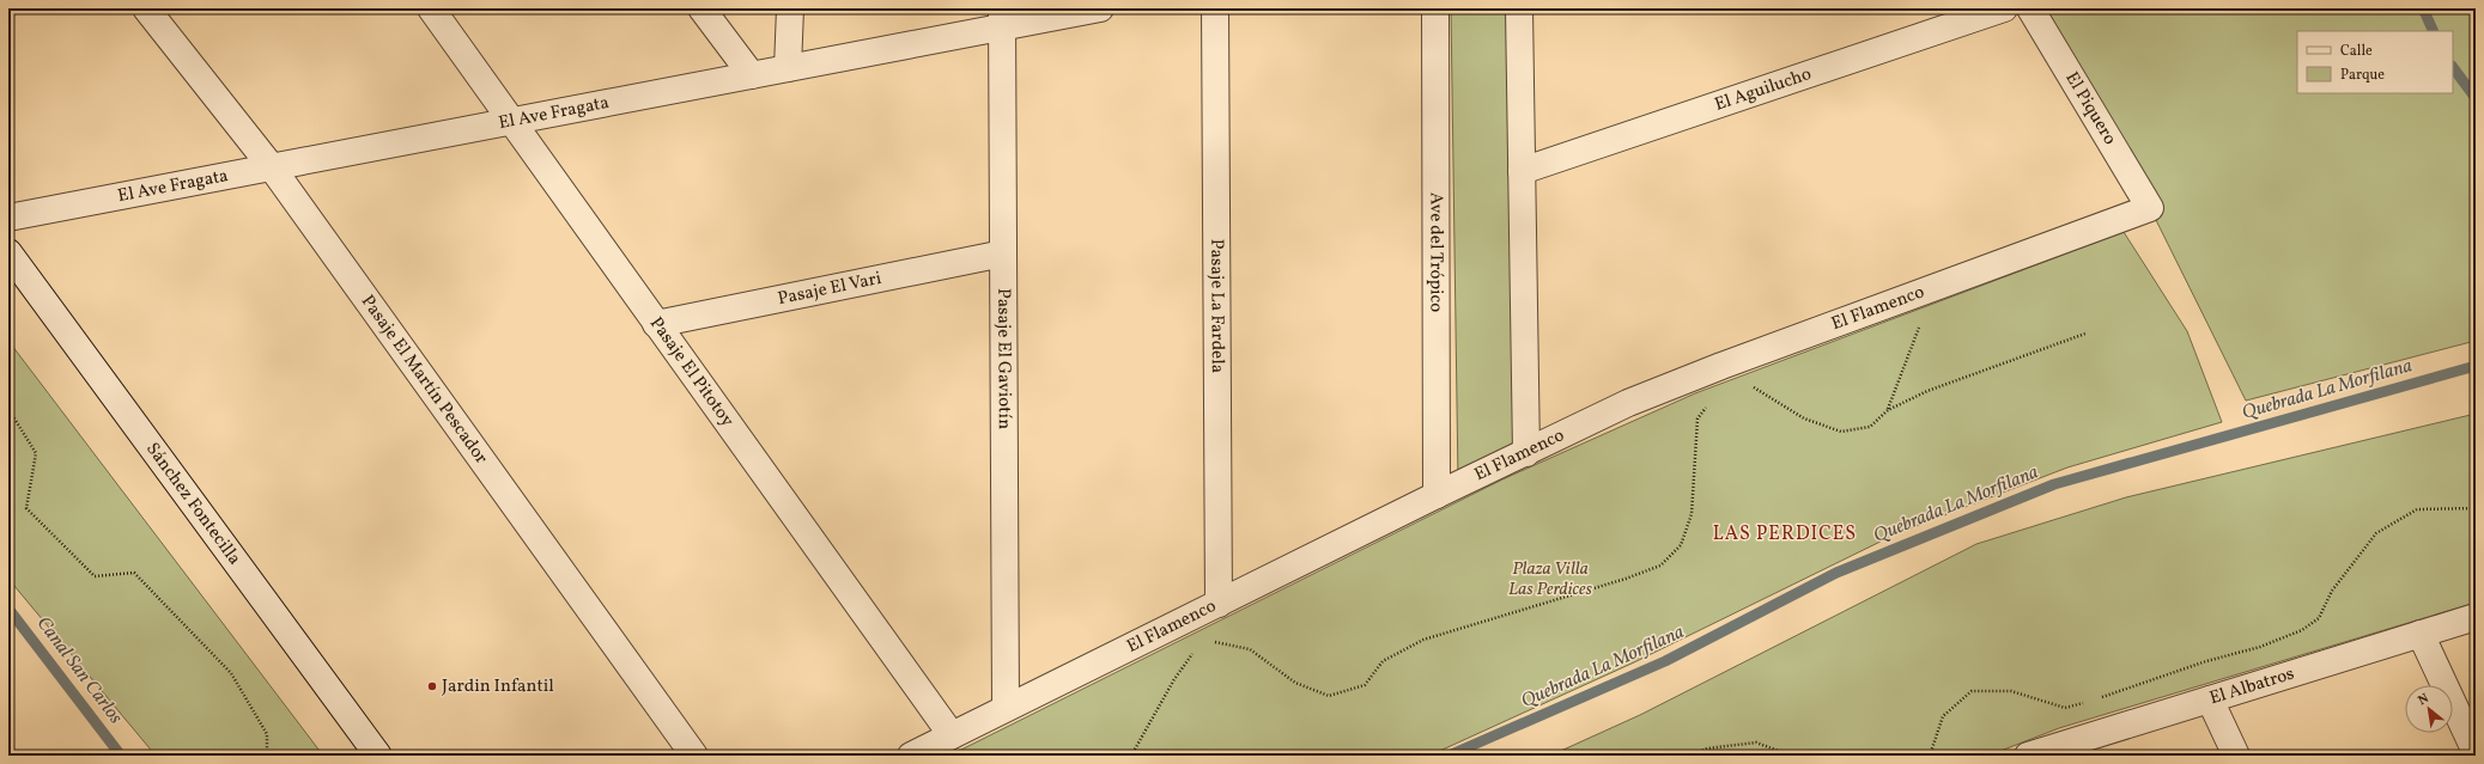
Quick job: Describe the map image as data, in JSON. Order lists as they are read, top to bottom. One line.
{"streets":{"street":["El Aguilucho","El Piquero","El Ave Fragata","Ave del Trópico","Pasaje El Vari","Pasaje La Fardela","El Flamenco","Pasaje El Gaviotín","Pasaje El Pitotoy","Pasaje El Martín Pescador","Sánchez Fontecilla","El Albatros"]},"crossings":[["El Piquero","El Flamenco"],["El Ave Fragata","Pasaje El Gaviotín"],["El Ave Fragata","Pasaje El Pitotoy"],["El Ave Fragata","Pasaje El Martín Pescador"],["Ave del Trópico","El Flamenco"],["Pasaje El Vari","Pasaje El Gaviotín"],["Pasaje El Vari","Pasaje El Pitotoy"],["Pasaje La Fardela","El Flamenco"],["El Flamenco","Pasaje El Gaviotín"],["El Flamenco","Pasaje El Pitotoy"]],"districts":["LAS PERDICES"],"water":["Quebrada La Morfilana","Canal San Carlos"],"parks":["Plaza Villa Las Perdices"],"places":["Jardin Infantil"],"legend":["Calle","Parque"],"north":"top left"}
